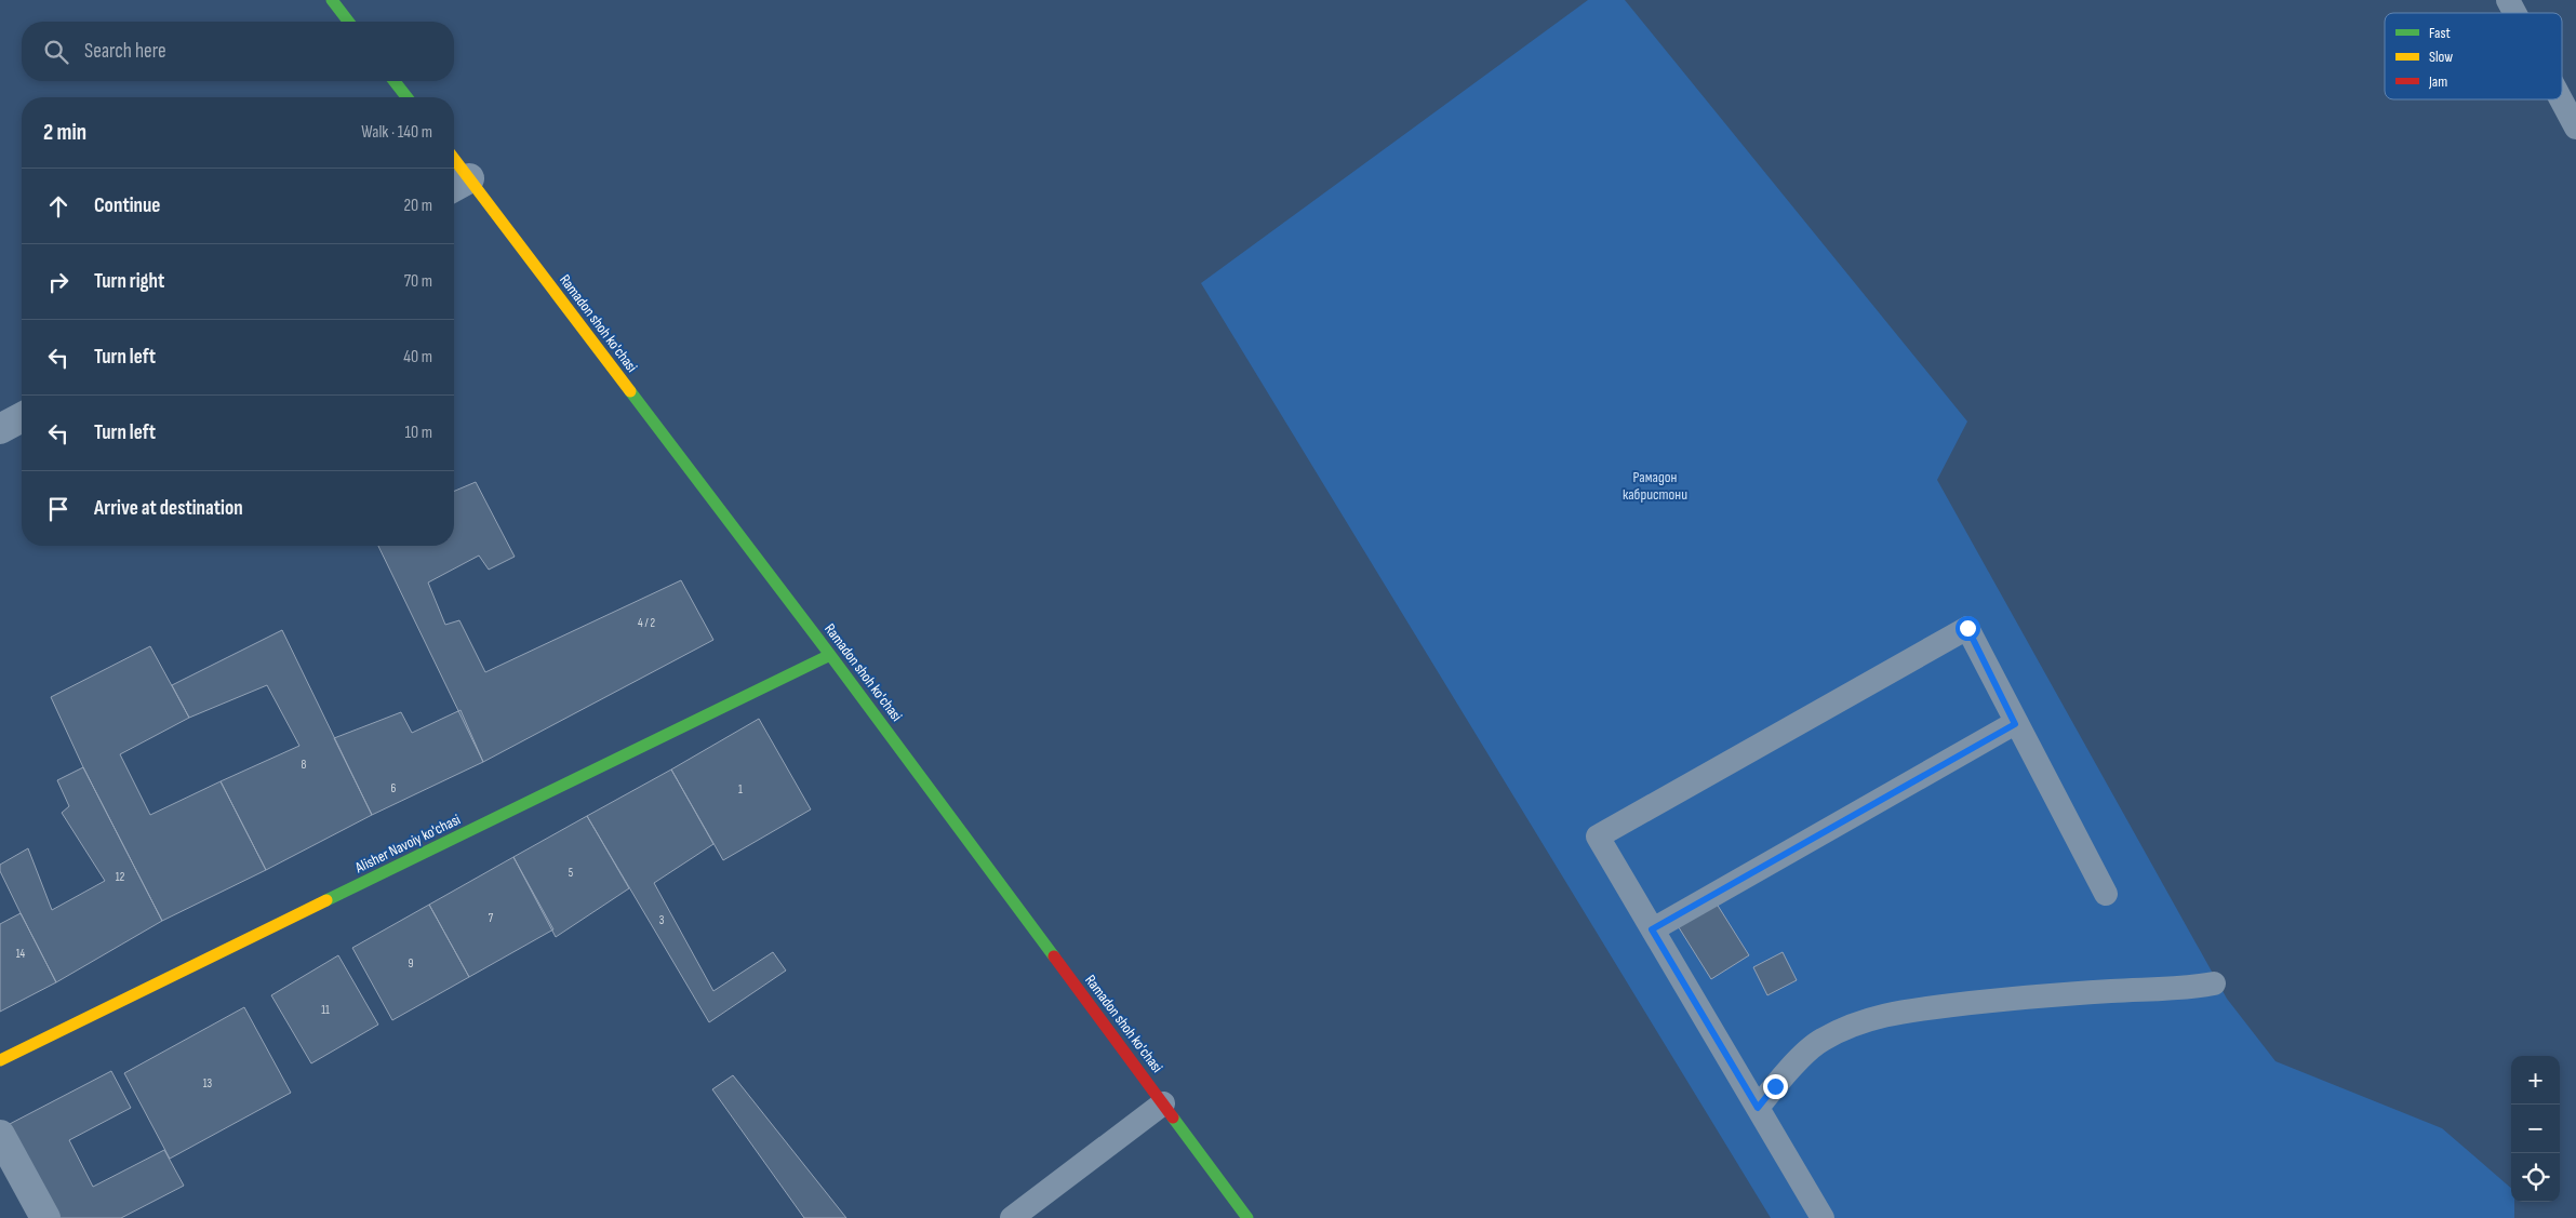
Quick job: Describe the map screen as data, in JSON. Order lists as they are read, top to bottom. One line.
{"streets":{"main road":["Ramadon shoh ko'chasi","Alisher Navoiy ko'chasi"]},"crossings":[["Ramadon shoh ko'chasi","Alisher Navoiy ko'chasi"]],"parks":["Рамадон кабристони"],"house_numbers":["4 / 2","8","6","1","5","12","7","3","14","9","11","13"],"legend":["Fast","Slow","Jam"],"page":{"search":"Search here","heading":["2 min","Walk · 140 m"],"list":[["Continue","20 m"],["Turn right","70 m"],["Turn left","40 m"],["Turn left","10 m"],"Arrive at destination"],"map_buttons":["+","−"]}}
